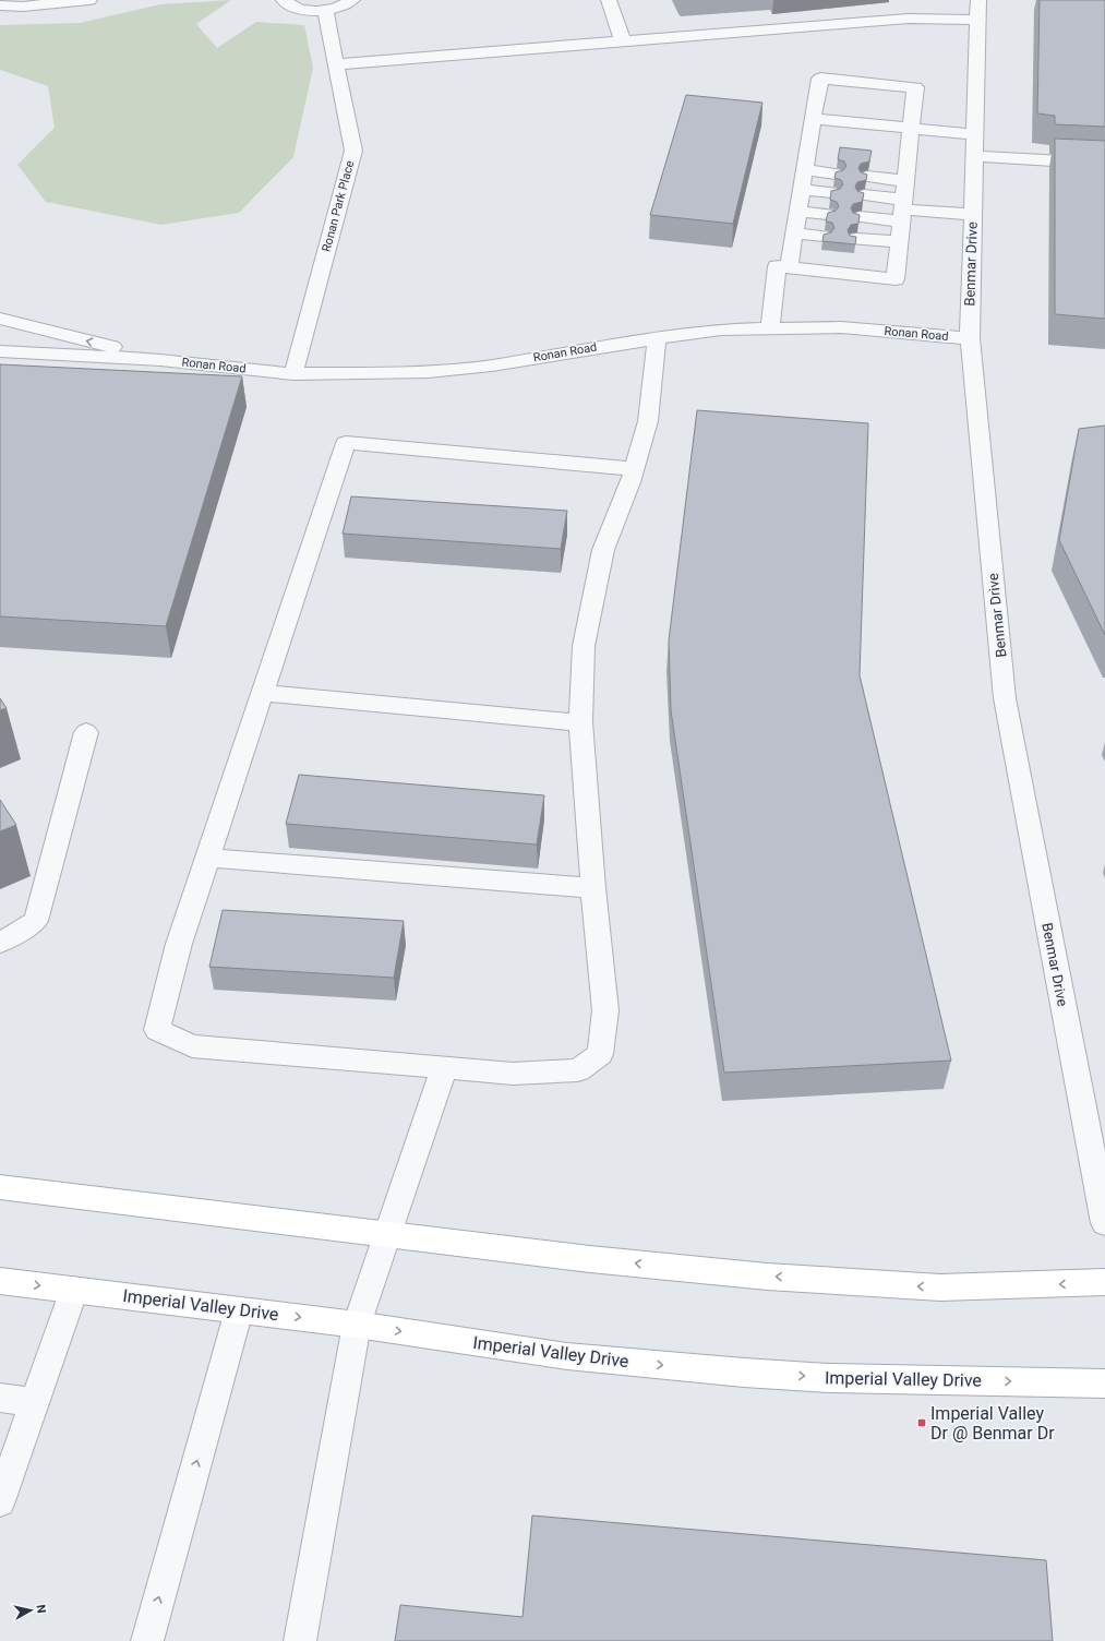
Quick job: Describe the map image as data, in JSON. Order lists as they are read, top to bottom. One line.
{"streets":{"main road":["Imperial Valley Drive"],"street":["Ronan Park Place","Benmar Drive","Ronan Road"]},"crossings":[["Ronan Park Place","Ronan Road"],["Benmar Drive","Ronan Road"]],"places":{"transit":["Imperial Valley Dr @ Benmar Dr"]},"north":"right"}
